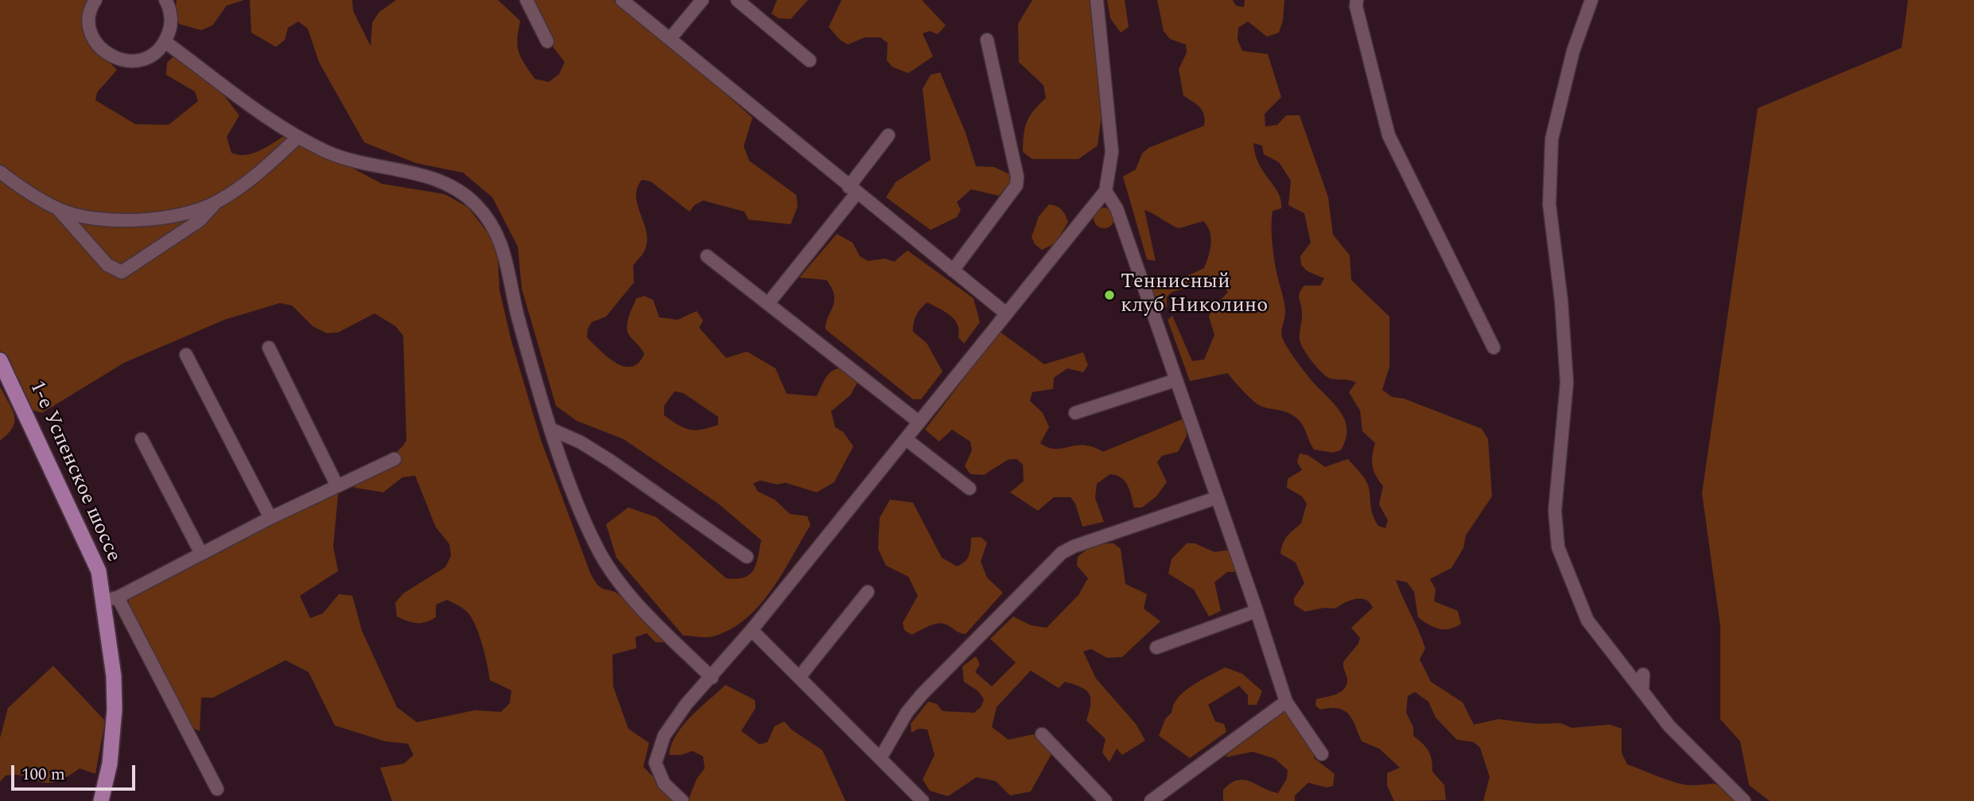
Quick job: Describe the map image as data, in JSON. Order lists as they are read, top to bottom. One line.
{"streets":{"main road":["1-е Успенское шоссе"]},"places":["Теннисный клуб Николино"],"scale_bar":"100 m"}
